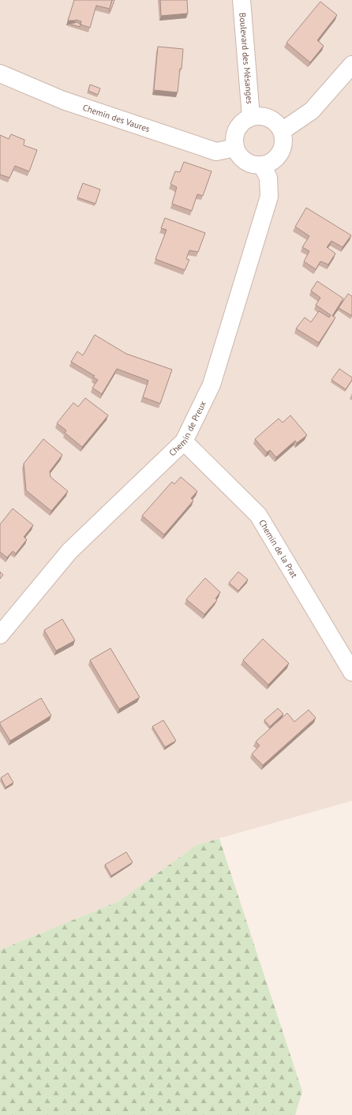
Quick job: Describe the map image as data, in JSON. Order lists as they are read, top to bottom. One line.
{"streets":{"street":["Boulevard des Mésanges","Chemin des Vaures","Chemin de Preux","Chemin de la Prat"]},"crossings":[["Boulevard des Mésanges","Chemin des Vaures"],["Boulevard des Mésanges","Chemin de Preux"],["Chemin des Vaures","Chemin de Preux"],["Chemin de Preux","Chemin de la Prat"]]}
